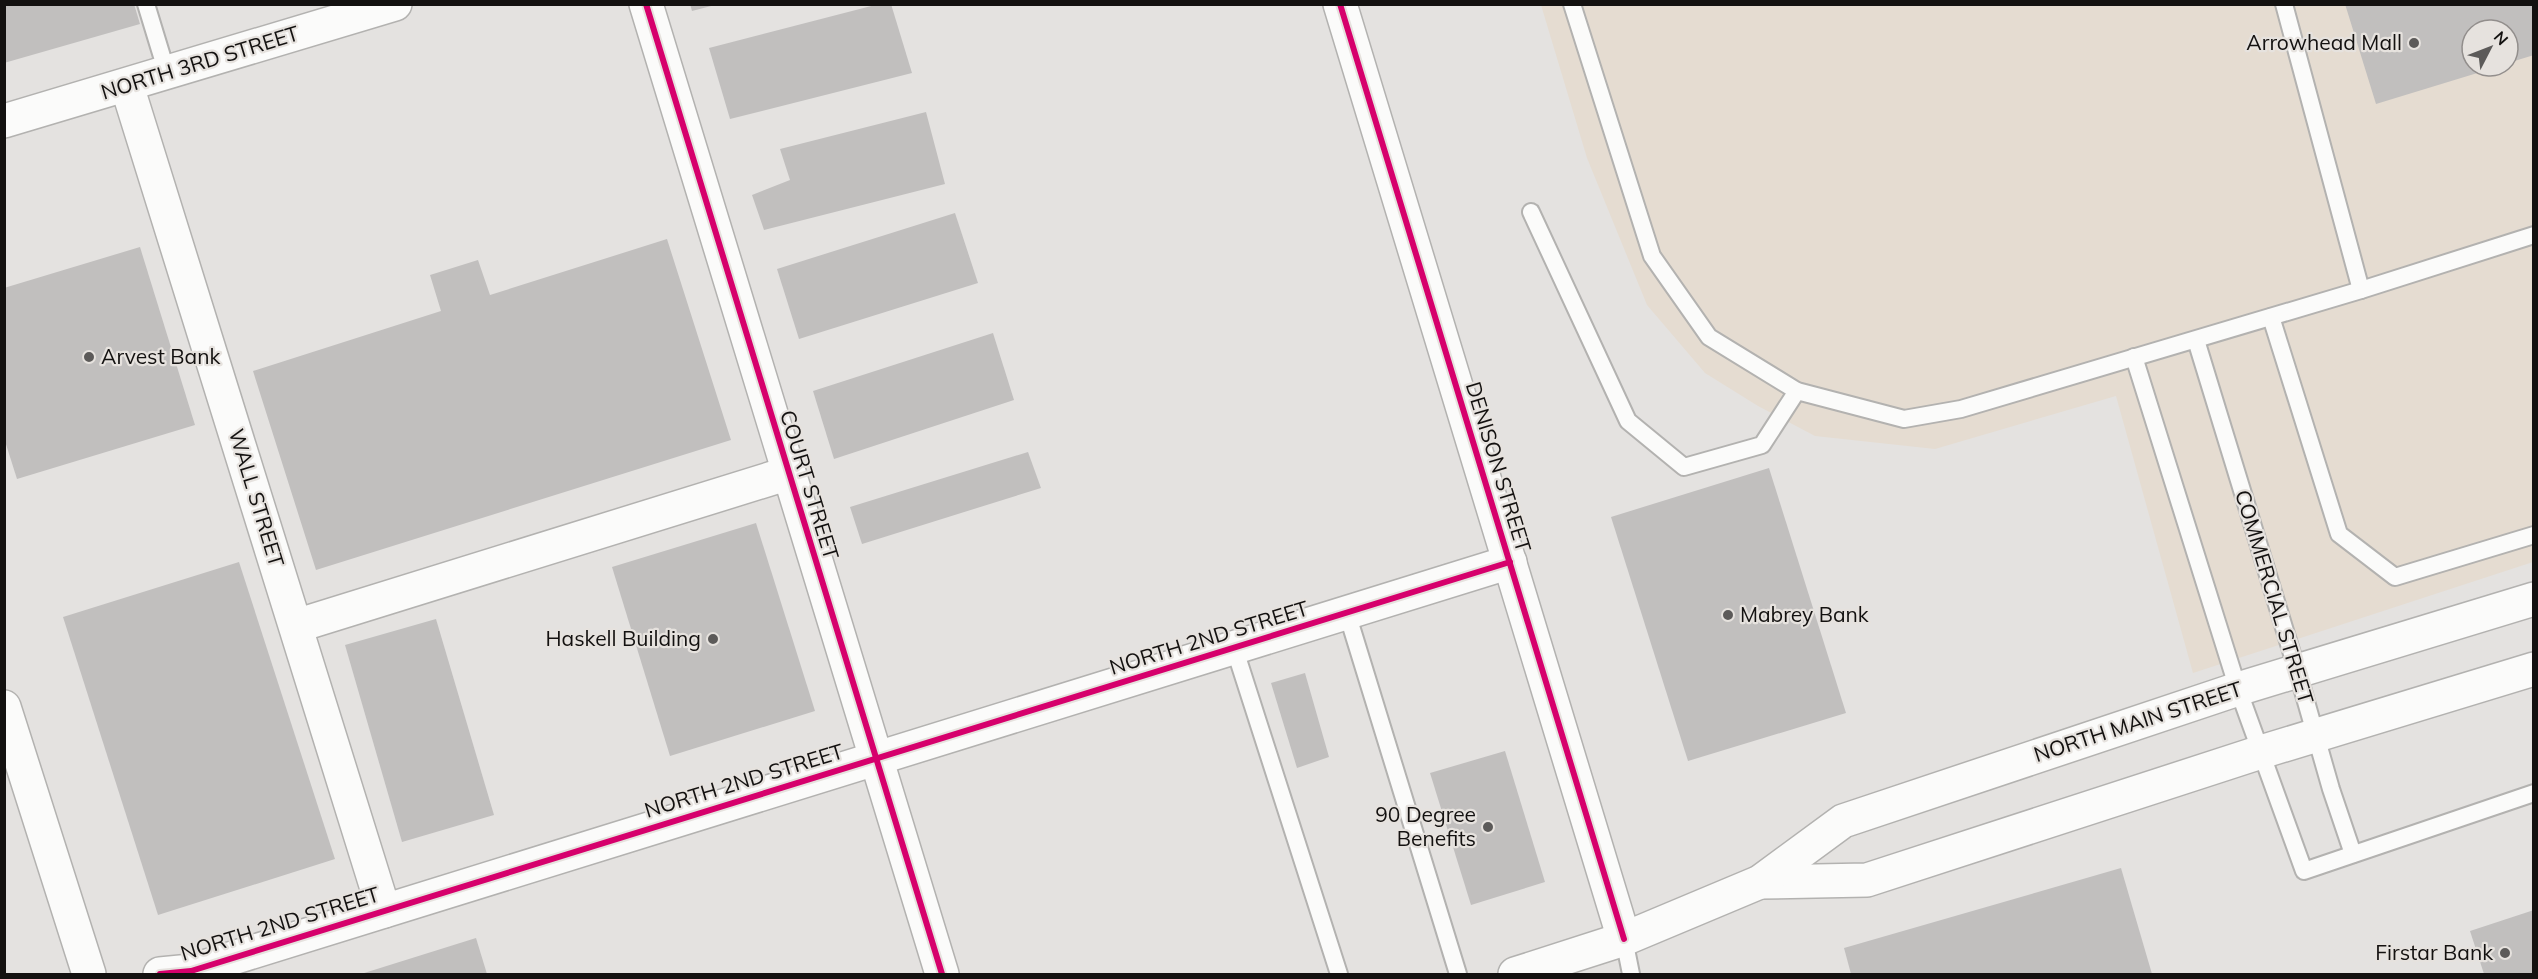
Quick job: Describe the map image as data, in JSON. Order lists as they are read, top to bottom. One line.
{"streets":{"street":["NORTH 3RD STREET","DENISON STREET","COURT STREET","WALL STREET","NORTH 2ND STREET","NORTH MAIN STREET"],"lane":["COMMERCIAL STREET"]},"crossings":[["NORTH 3RD STREET","WALL STREET"],["DENISON STREET","NORTH 2ND STREET"],["DENISON STREET","NORTH MAIN STREET"],["COURT STREET","NORTH 2ND STREET"],["WALL STREET","NORTH 2ND STREET"],["COMMERCIAL STREET","NORTH MAIN STREET"]],"places":["Arrowhead Mall","Arvest Bank","Mabrey Bank","Haskell Building","90 Degree Benefits","Firstar Bank"],"north":"top right"}
